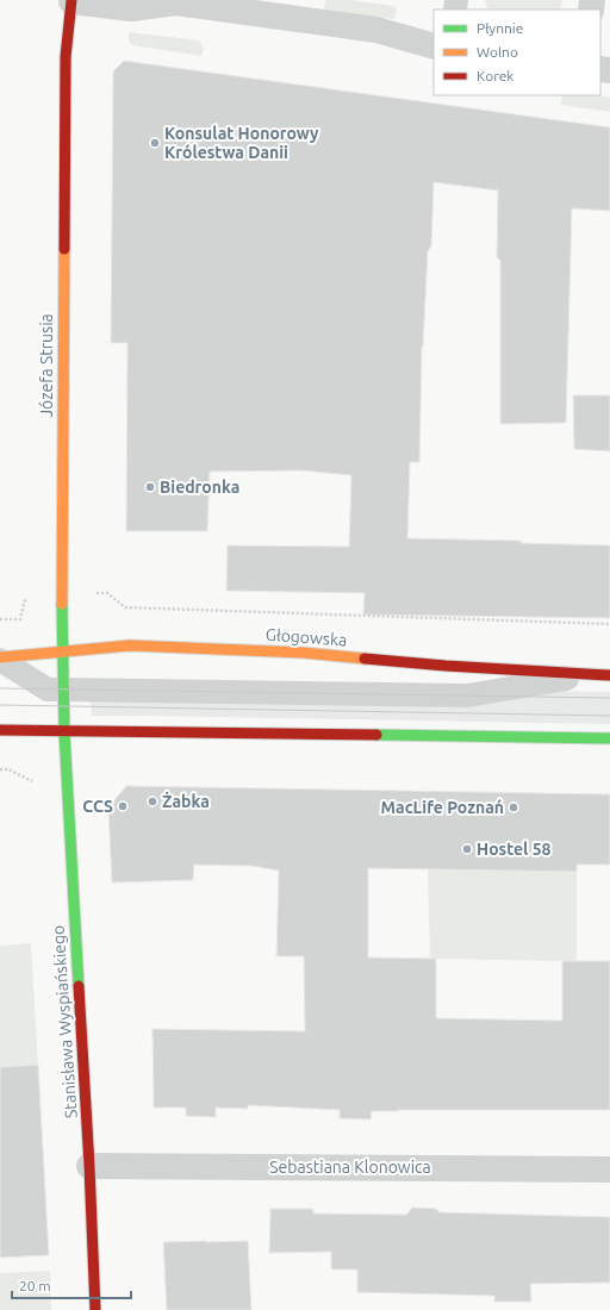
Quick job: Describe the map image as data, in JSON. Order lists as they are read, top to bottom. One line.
{"streets":{"street":["Józefa Strusia","Głogowska","Stanisława Wyspiańskiego","Sebastiana Klonowica"]},"crossings":[["Józefa Strusia","Głogowska"],["Józefa Strusia","Stanisława Wyspiańskiego"],["Stanisława Wyspiańskiego","Sebastiana Klonowica"]],"places":["Konsulat Honorowy Królestwa Danii","Biedronka","Żabka","CCS","MacLife Poznań","Hostel 58"],"legend":["Płynnie","Wolno","Korek"],"scale_bar":"20 m"}
